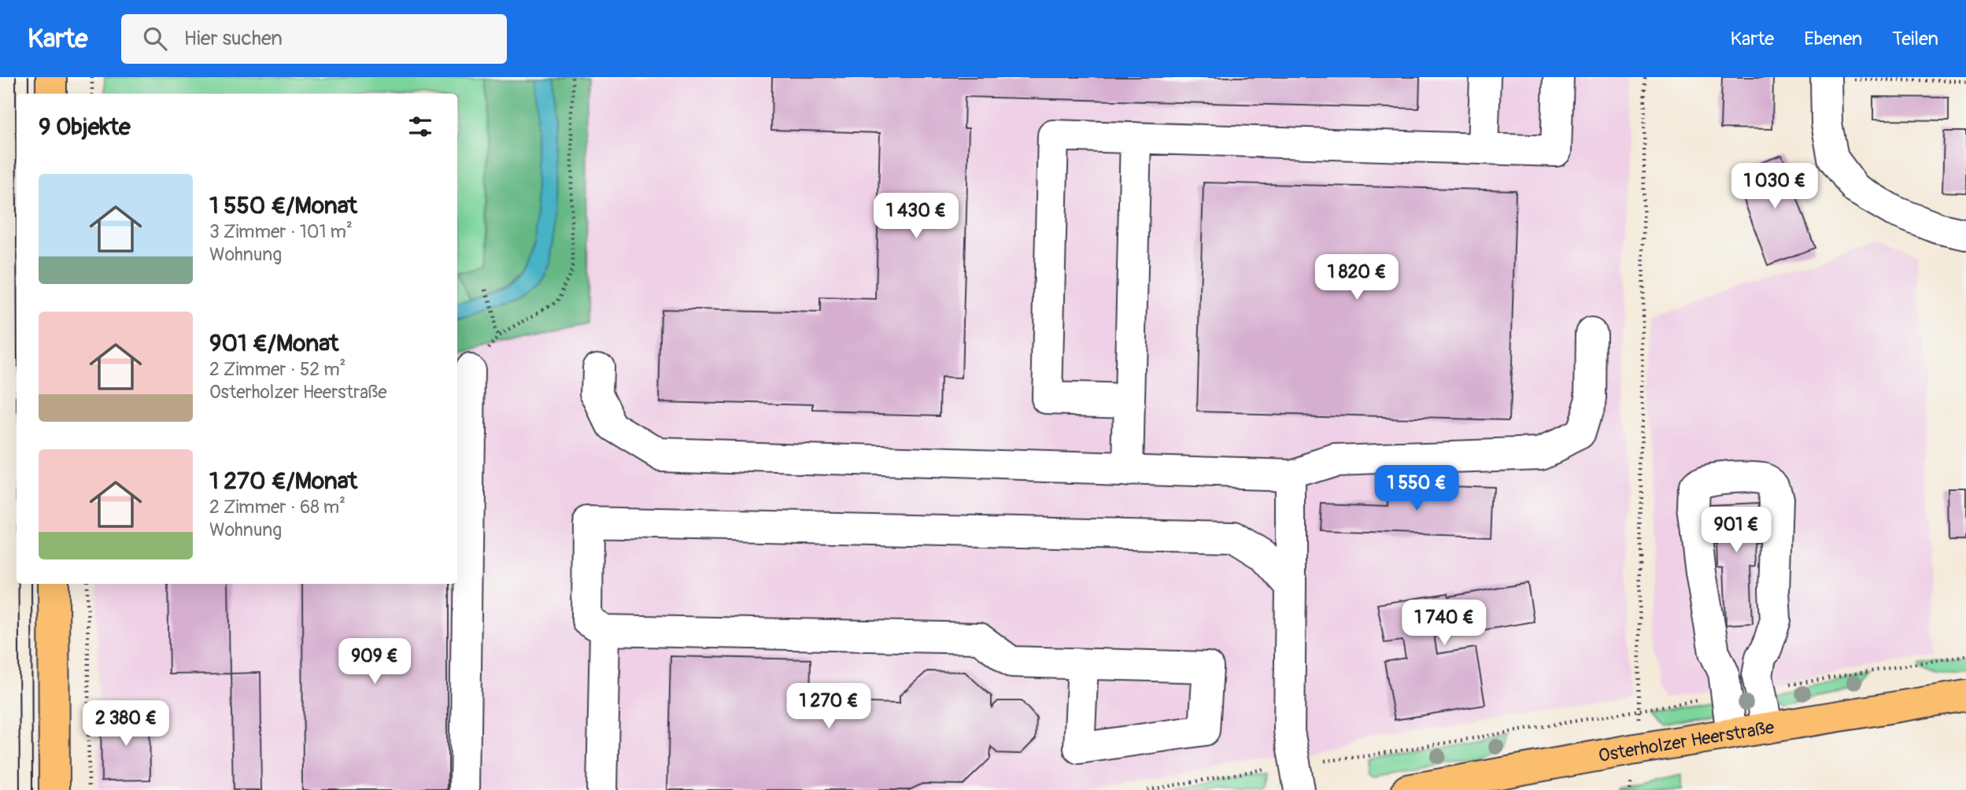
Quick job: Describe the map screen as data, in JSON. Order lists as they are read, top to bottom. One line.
{"streets":{"main road":["Osterholzer Heerstraße"]},"page":{"header":"Karte","search":"Hier suchen","nav":["Karte","Ebenen","Teilen"],"heading":"9 Objekte","list":[{"name":"1 550 €/Monat","note":"3 Zimmer · 101 m² · Wohnung"},{"name":"901 €/Monat","note":"2 Zimmer · 52 m² · Osterholzer Heerstraße"},{"name":"1 270 €/Monat","note":"2 Zimmer · 68 m² · Wohnung"}],"price":["1 030 €","1 430 €","1 820 €","1 550 €","901 €","1 740 €","909 €","1 270 €","2 380 €"]}}
